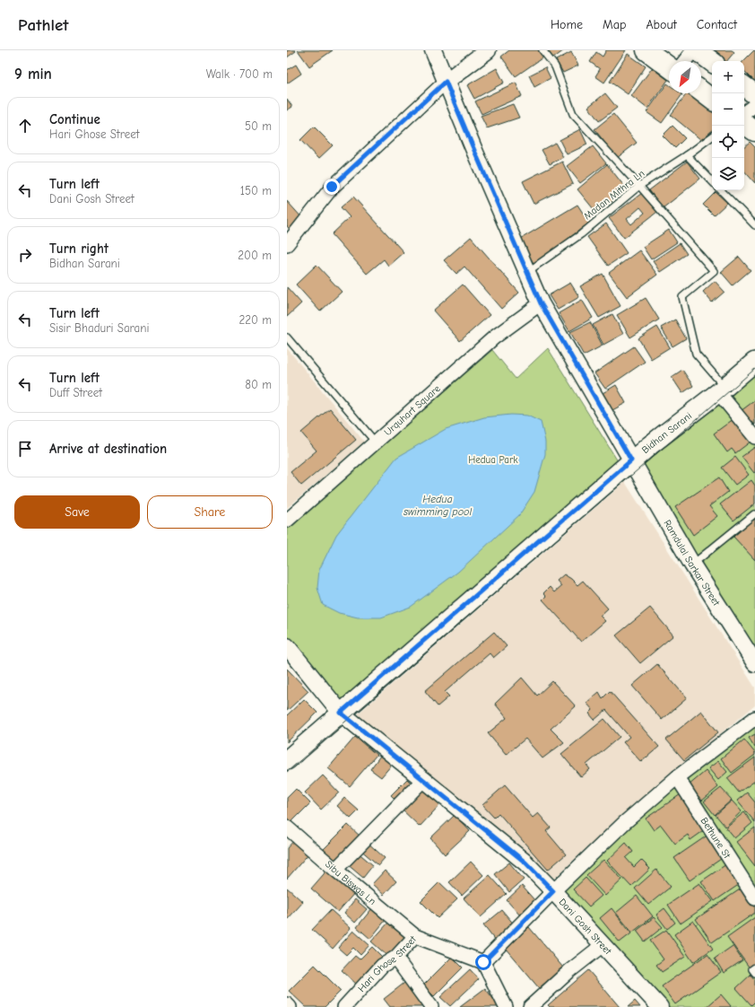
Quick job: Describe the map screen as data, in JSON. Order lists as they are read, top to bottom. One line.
{"streets":{"main road":["Bidhan Sarani"],"street":["Urquhart Square","Ramdulal Sarkar Street","Bethune St","Sibu Biswas Ln","Dani Gosh Street","Hari Ghose Street"],"lane":["Madan Mithra Ln"]},"crossings":[["Madan Mithra Ln","Ramdulal Sarkar Street"],["Urquhart Square","Ramdulal Sarkar Street"],["Bidhan Sarani","Ramdulal Sarkar Street"],["Bidhan Sarani","Dani Gosh Street"],["Sibu Biswas Ln","Hari Ghose Street"]],"water":["Hedua swimming pool"],"parks":["Hedua Park"],"north":"bottom left","page":{"header":"Pathlet","nav":["Home","Map","About","Contact"],"heading":["9 min","Walk · 700 m"],"map_buttons":["+","−"],"list":[["Continue","Hari Ghose Street","50 m"],["Turn left","Dani Gosh Street","150 m"],["Turn right","Bidhan Sarani","200 m"],["Turn left","Sisir Bhaduri Sarani","220 m"],["Turn left","Duff Street","80 m"],"Arrive at destination"],"buttons":["Save","Share"]}}
